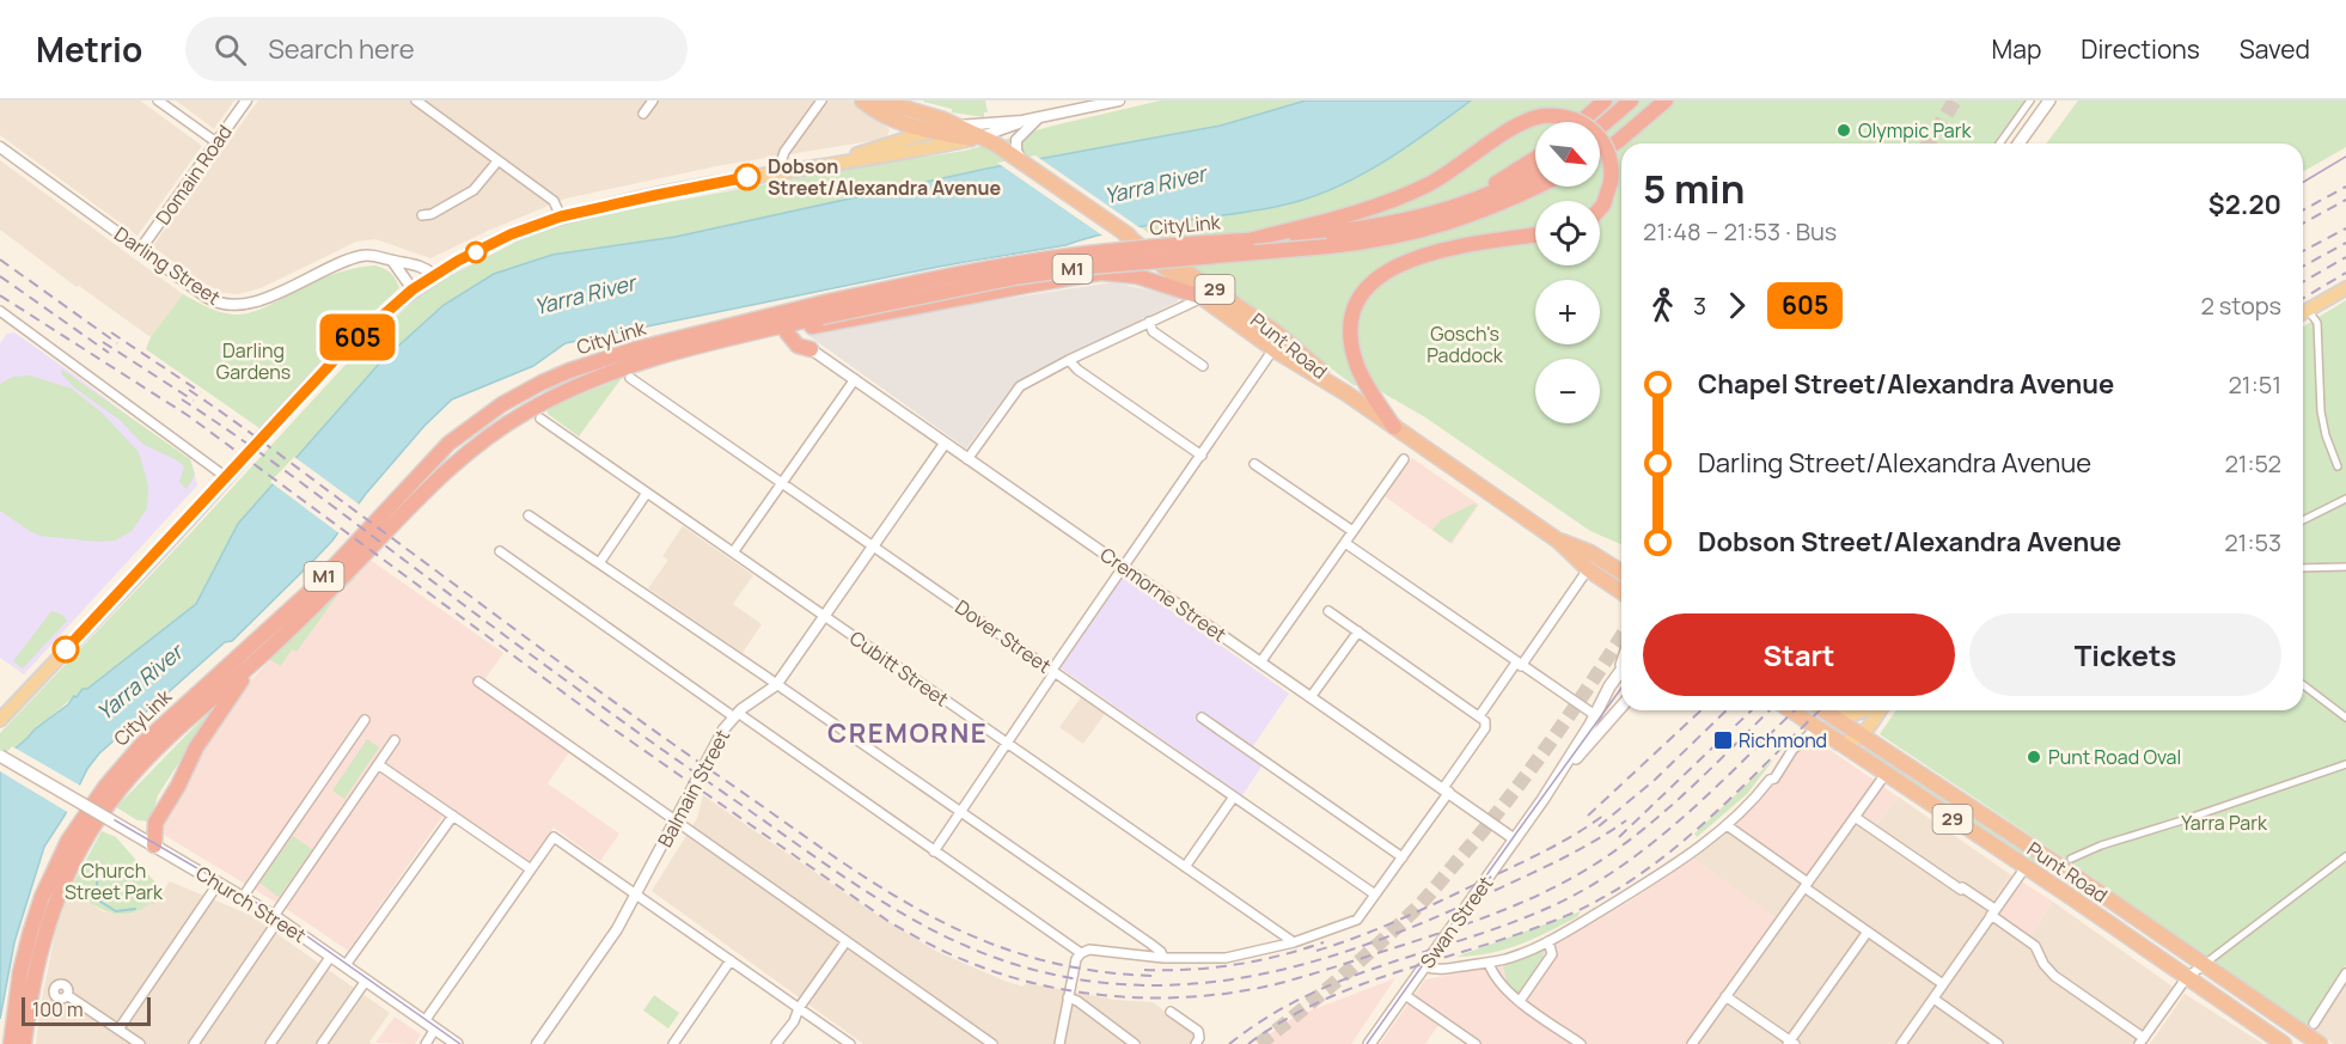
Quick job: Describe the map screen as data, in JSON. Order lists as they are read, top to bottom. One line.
{"streets":{"highway":["CityLink","M1","29","Punt Road"],"main road":["Church Street","Swan Street"],"street":["Domain Road","Darling Street","Cremorne Street","Dover Street","Cubitt Street","Balmain Street"]},"crossings":[["Domain Road","Darling Street"],["CityLink","M1"],["Cremorne Street","Balmain Street"],["Cremorne Street","Swan Street"],["Dover Street","Balmain Street"],["Cubitt Street","Balmain Street"]],"districts":["CREMORNE"],"water":["Yarra River"],"parks":["Gosch's Paddock","Darling Gardens","Yarra Park","Church Street Park"],"places":{"other":["Olympic Park","Dobson Street/Alexandra Avenue","Punt Road Oval"],"transit":["Richmond"]},"lines":["bus line 605"],"scale_bar":"100 m","north":"bottom right","page":{"header":"Metrio","search":"Search here","nav":["Map","Directions","Saved"],"on_map":"605","map_buttons":["+","−"],"heading":["5 min","21:48 – 21:53 · Bus","$2.20"],"legs":["3","605","2 stops"],"list":[{"name":"Chapel Street/Alexandra Avenue","value":"21:51"},{"name":"Darling Street/Alexandra Avenue","value":"21:52"},{"name":"Dobson Street/Alexandra Avenue","value":"21:53"}],"buttons":["Start","Tickets"],"scale":"100 m"}}
